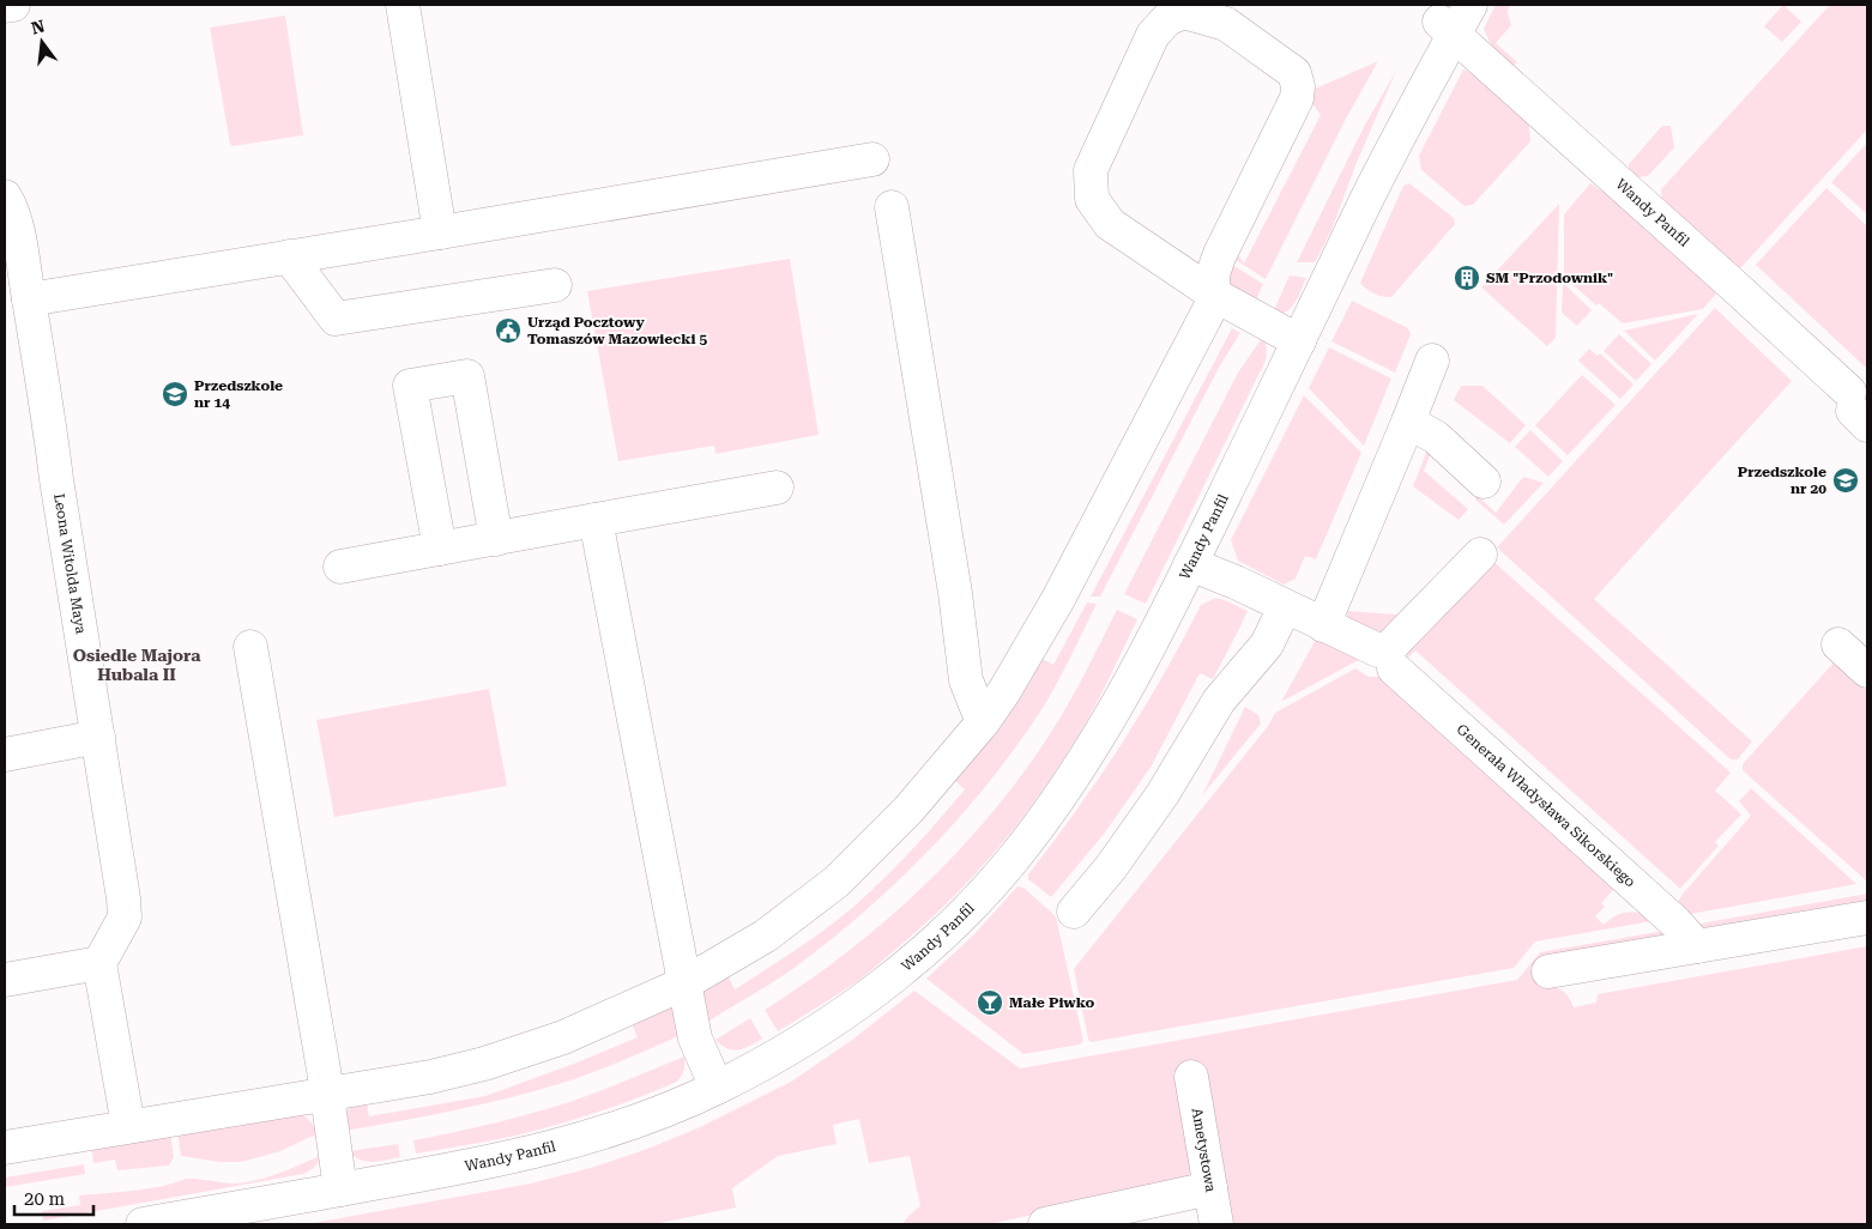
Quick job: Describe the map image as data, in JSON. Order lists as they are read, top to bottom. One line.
{"streets":{"street":["Wandy Panfil","Leona Witolda Maya","Generała Władysława Sikorskiego","Ametystowa"]},"districts":["Osiedle Majora Hubala II"],"places":{"building":["SM \"Przodownik\""],"public building":["Urząd Pocztowy Tomaszów Mazowiecki 5"],"school or university":["Przedszkole nr 14","Przedszkole nr 20"],"bar":["Małe Piwko"]},"scale_bar":"20 m","north":"top"}
